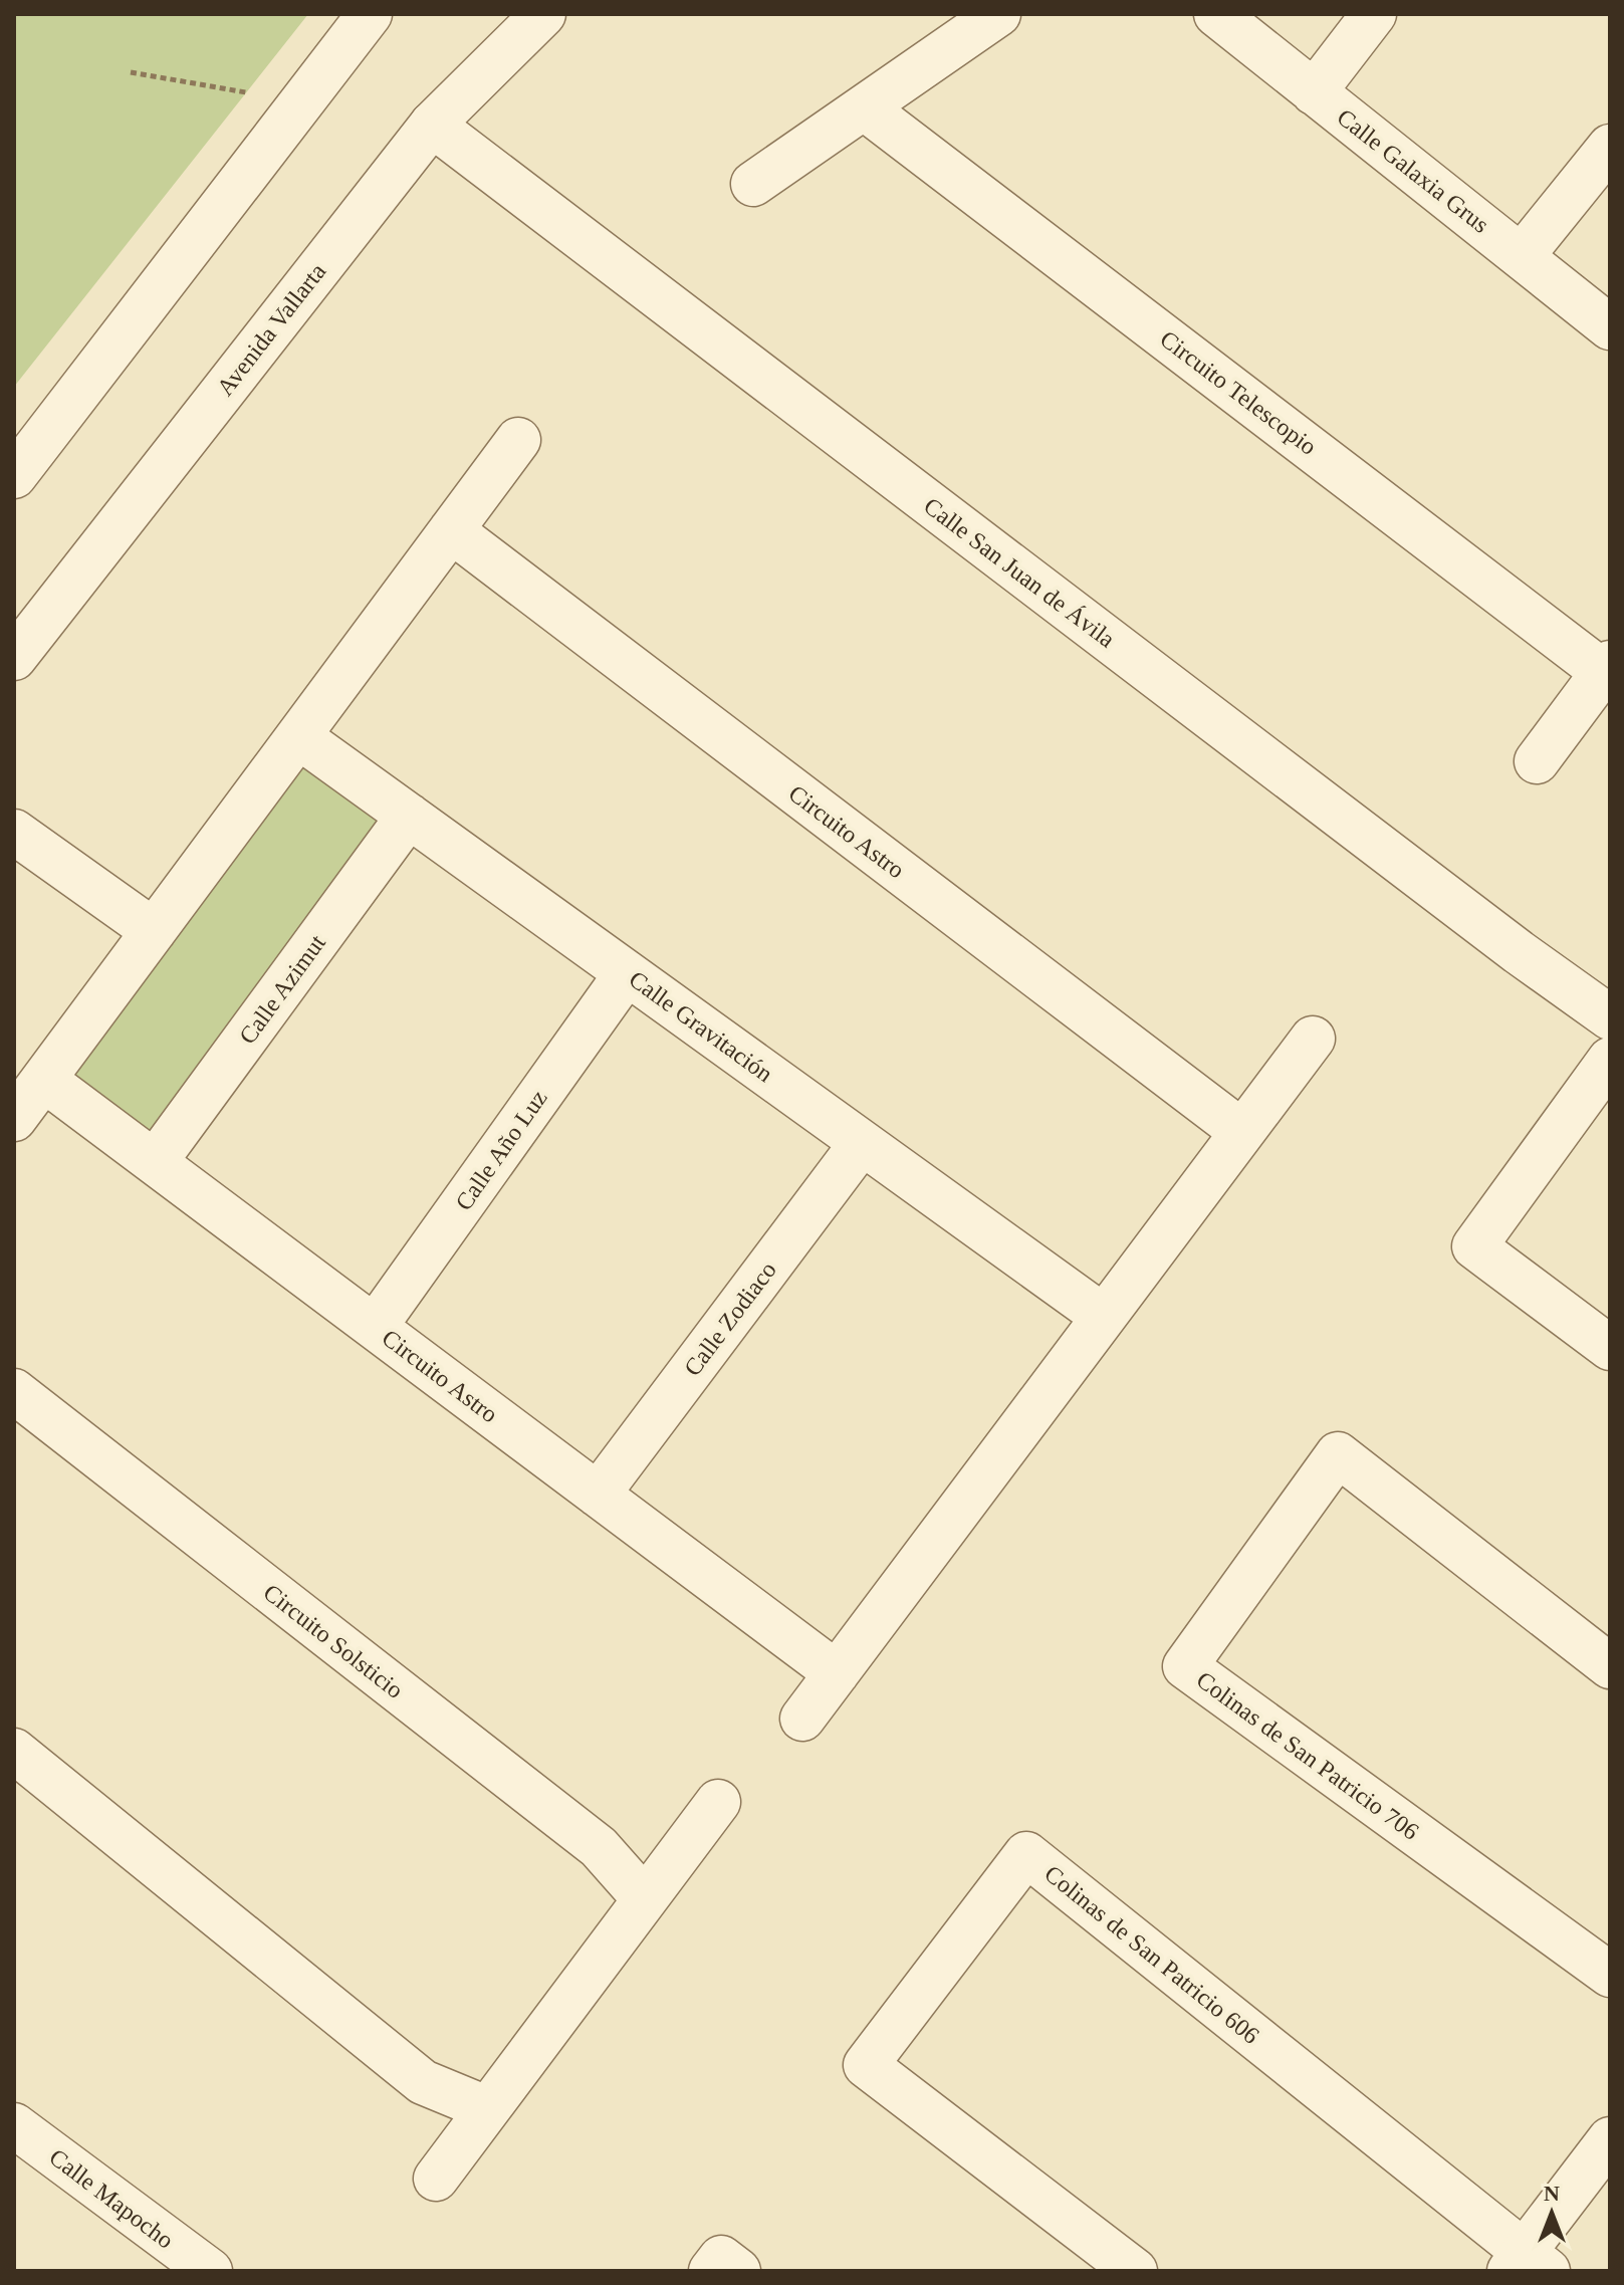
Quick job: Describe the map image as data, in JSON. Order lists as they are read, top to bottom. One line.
{"streets":{"street":["Calle Galaxia Grus","Avenida Vallarta","Circuito Telescopio","Calle San Juan de Ávila","Circuito Astro","Calle Azimut","Calle Gravitación","Calle Año Luz","Calle Zodiaco","Circuito Solsticio","Colinas de San Patricio 706","Colinas de San Patricio 606","Calle Mapocho"]},"crossings":[["Avenida Vallarta","Calle San Juan de Ávila"],["Circuito Astro","Calle Azimut"],["Circuito Astro","Calle Año Luz"],["Circuito Astro","Calle Zodiaco"],["Calle Azimut","Calle Gravitación"],["Calle Gravitación","Calle Año Luz"],["Calle Gravitación","Calle Zodiaco"]],"north":"top"}
